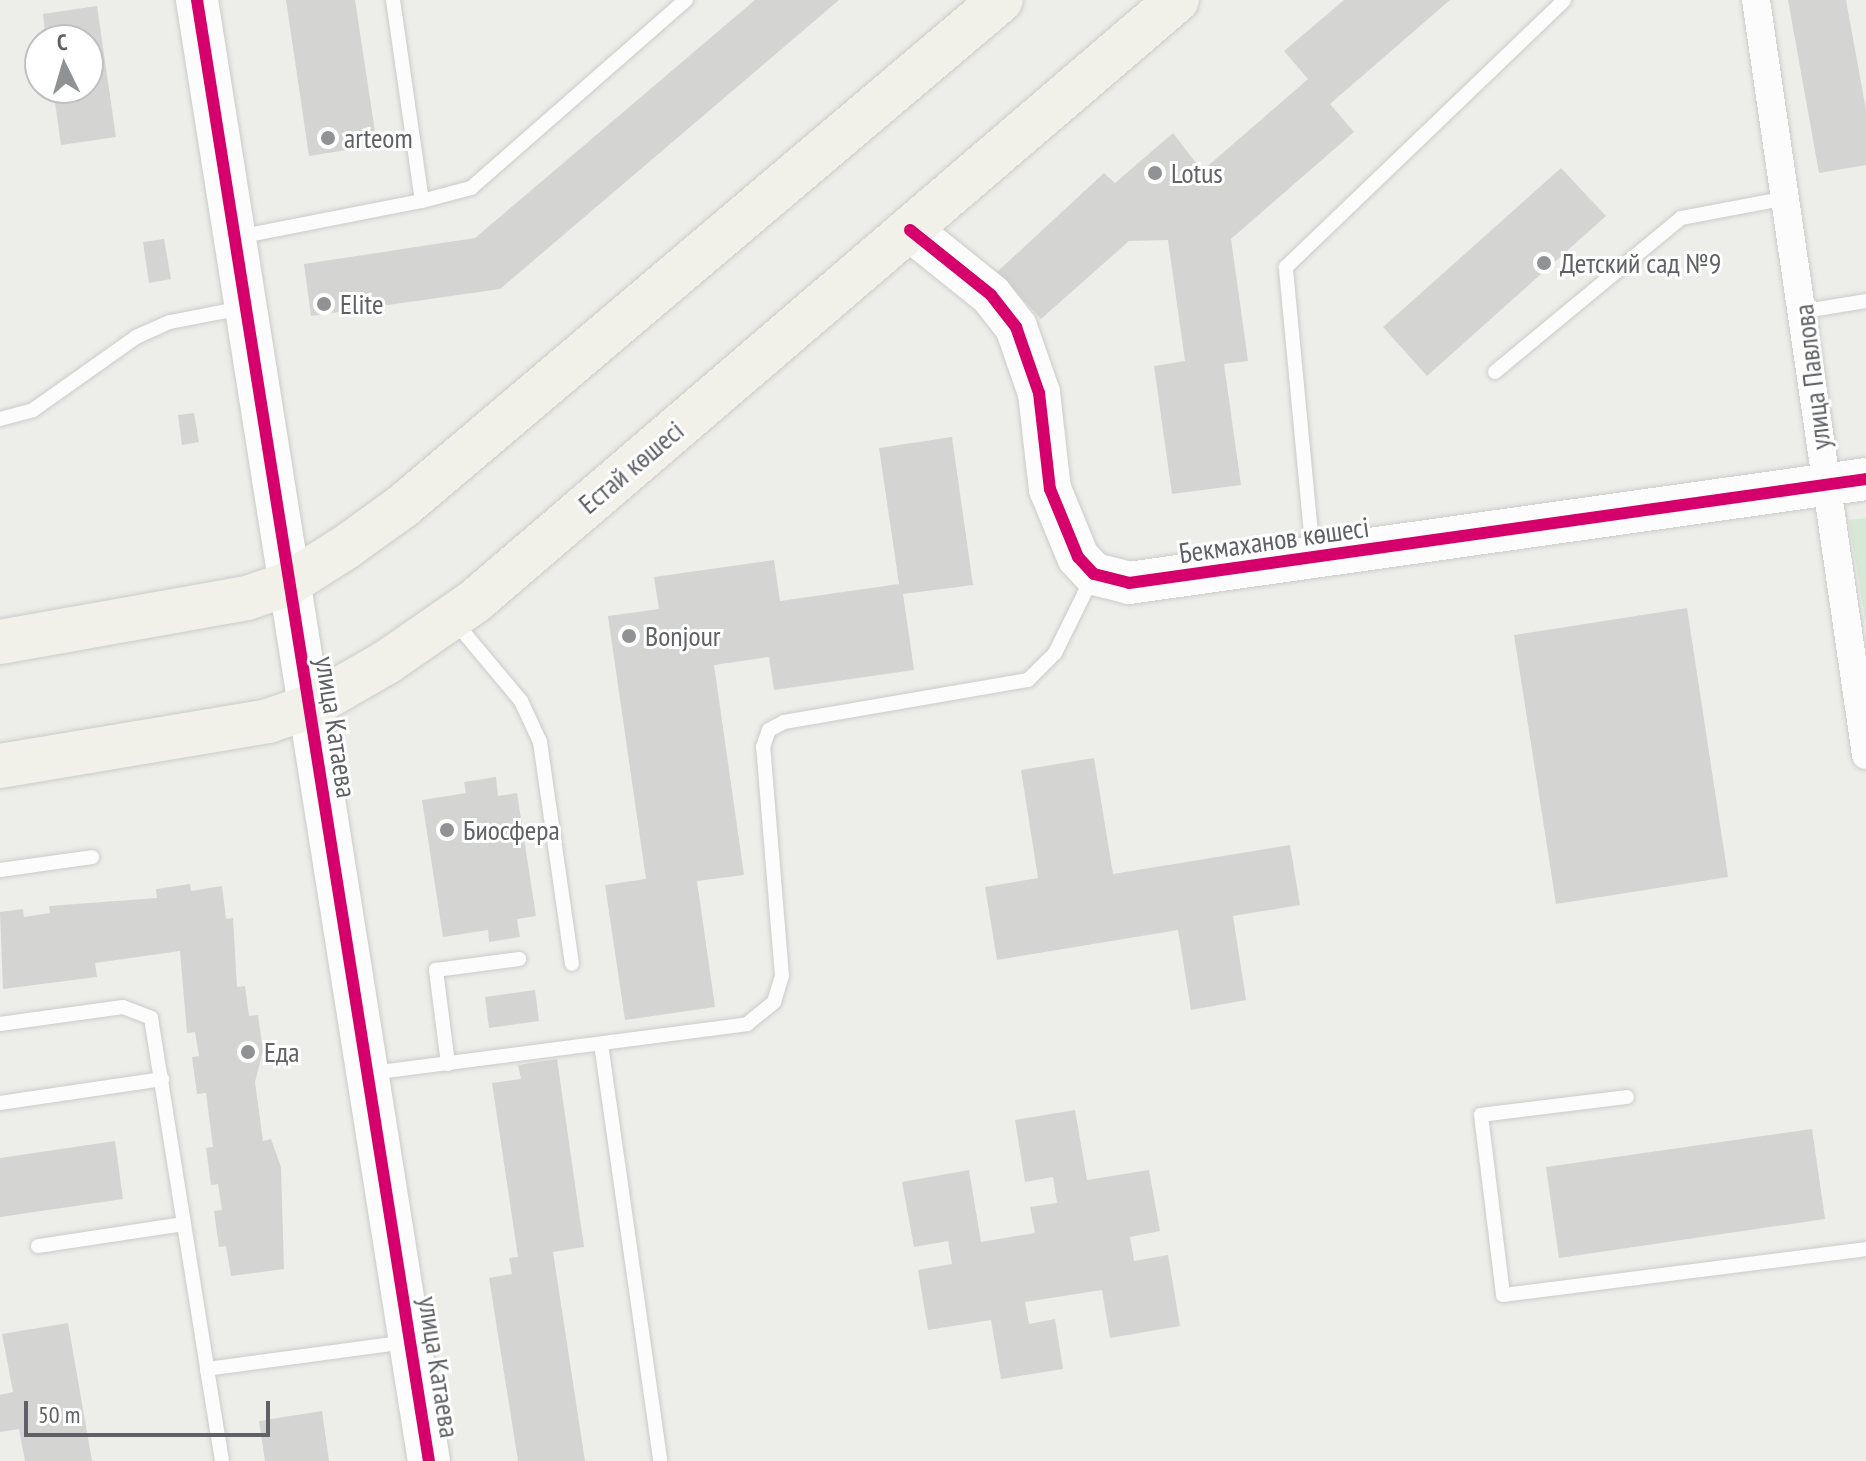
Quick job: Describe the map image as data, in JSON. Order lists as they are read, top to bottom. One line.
{"streets":{"main road":["Естай көшесі"],"street":["улица Павлова","Бекмаханов көшесі","улица Катаева"]},"crossings":[["улица Павлова","Бекмаханов көшесі"],["Естай көшесі","улица Катаева"]],"places":["arteom","Lotus","Детский сад №9","Elite","Bonjour","Биосфера","Еда"],"scale_bar":"50 m","north":"top"}
